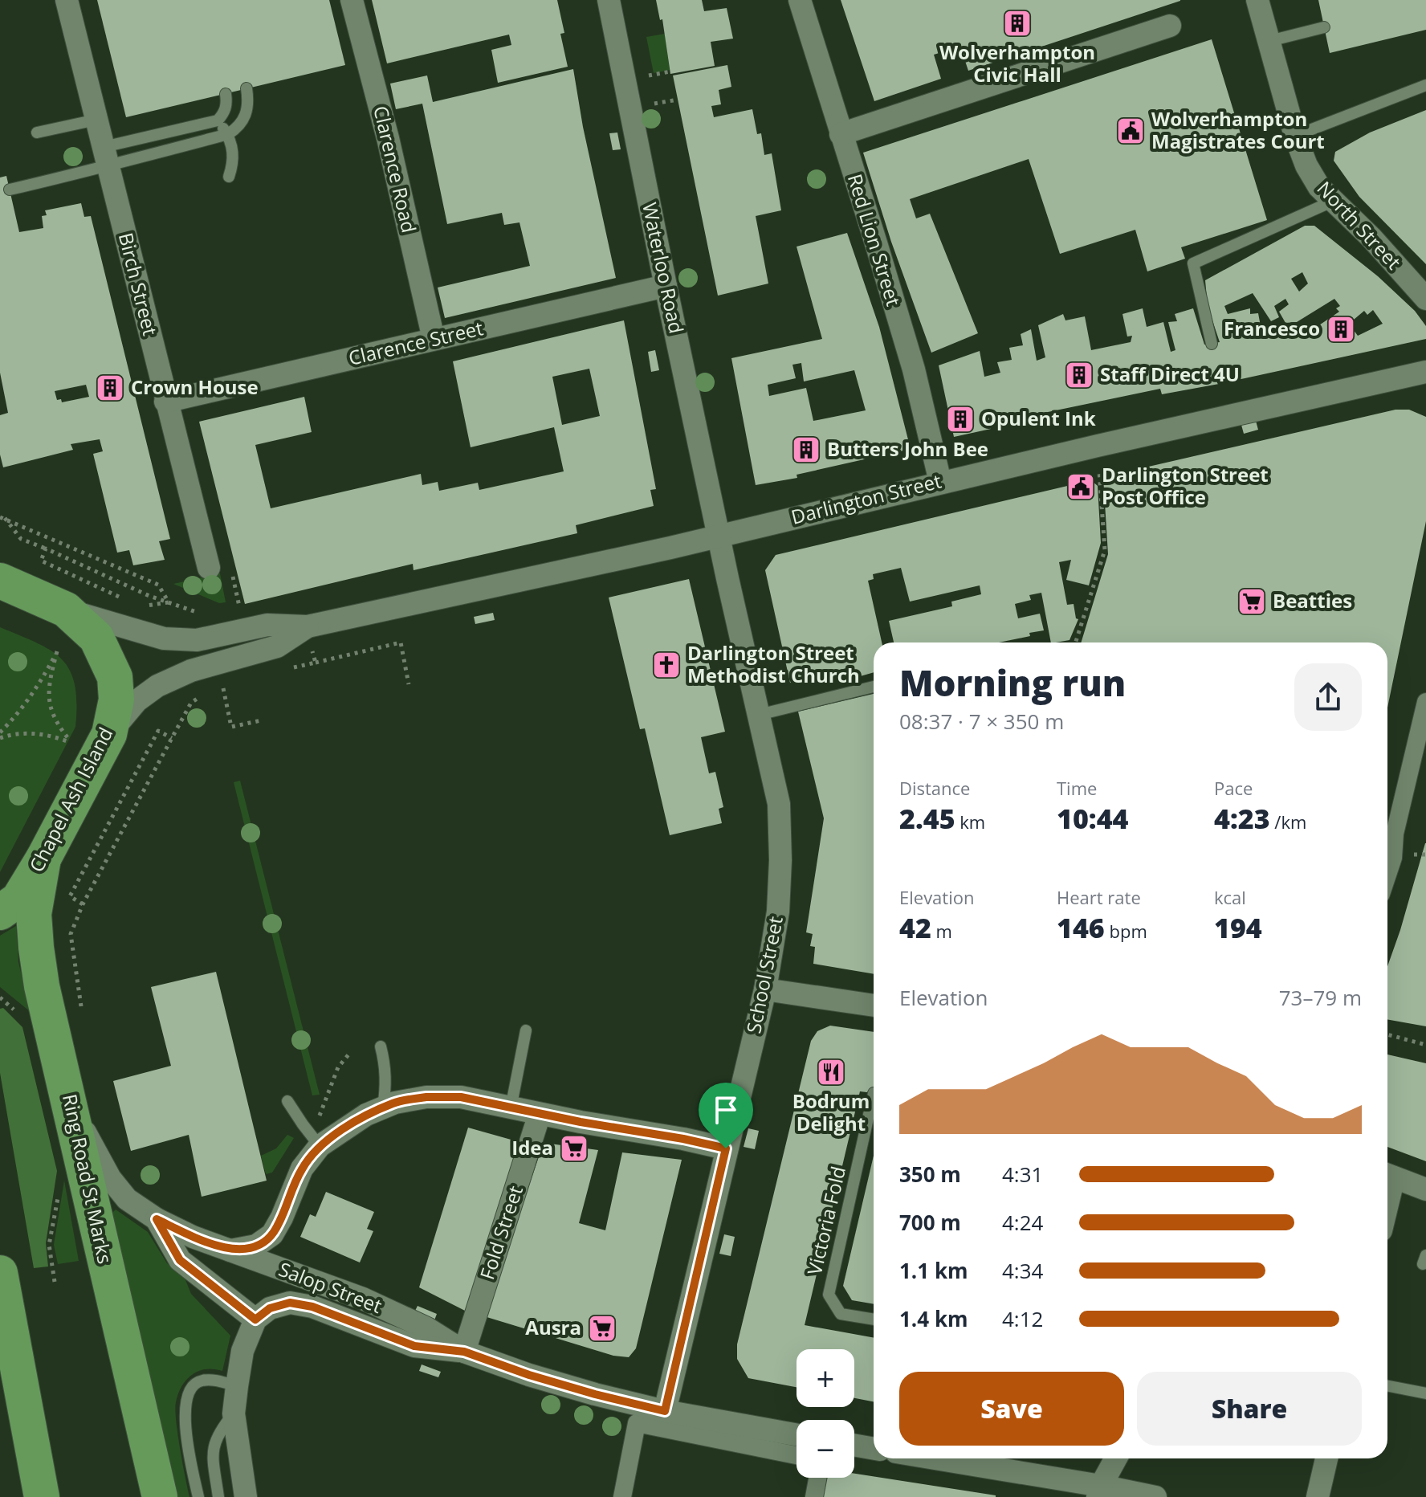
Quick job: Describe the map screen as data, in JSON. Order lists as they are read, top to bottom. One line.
{"streets":{"highway":["Chapel Ash Island","Ring Road St Marks"],"street":["Clarence Road","North Street","Red Lion Street","Waterloo Road","Birch Street","Clarence Street","Darlington Street","School Street","Fold Street","Salop Street"],"lane":["Victoria Fold"]},"crossings":[["Clarence Road","Clarence Street"],["Red Lion Street","Darlington Street"],["Waterloo Road","Clarence Street"],["Waterloo Road","Darlington Street"],["Waterloo Road","School Street"],["Birch Street","Clarence Street"],["Darlington Street","Chapel Ash Island"],["Darlington Street","School Street"],["Chapel Ash Island","Ring Road St Marks"],["School Street","Salop Street"],["Ring Road St Marks","Salop Street"],["Fold Street","Salop Street"]],"places":{"building":["Wolverhampton Civic Hall","Francesco","Staff Direct 4U","Crown House","Opulent Ink","Butters John Bee"],"public building":["Wolverhampton Magistrates Court","Darlington Street Post Office"],"supermarket":["Beatties","Idea","Ausra"],"church":["Darlington Street Methodist Church"],"restaurant":["Bodrum Delight"]},"page":{"heading":["Morning run","08:37 · 7 × 350 m"],"stats":[["Distance","2.45 km"],["Time","10:44"],["Pace","4:23 /km"],["Elevation","42 m"],["Heart rate","146 bpm"],["kcal","194"]],"chart":["Elevation","73–79 m"],"list":[{"name":"350 m","note":"4:31"},{"name":"700 m","note":"4:24"},{"name":"1.1 km","note":"4:34"},{"name":"1.4 km","note":"4:12"}],"map_buttons":["+","−"],"buttons":["Save","Share"]}}
